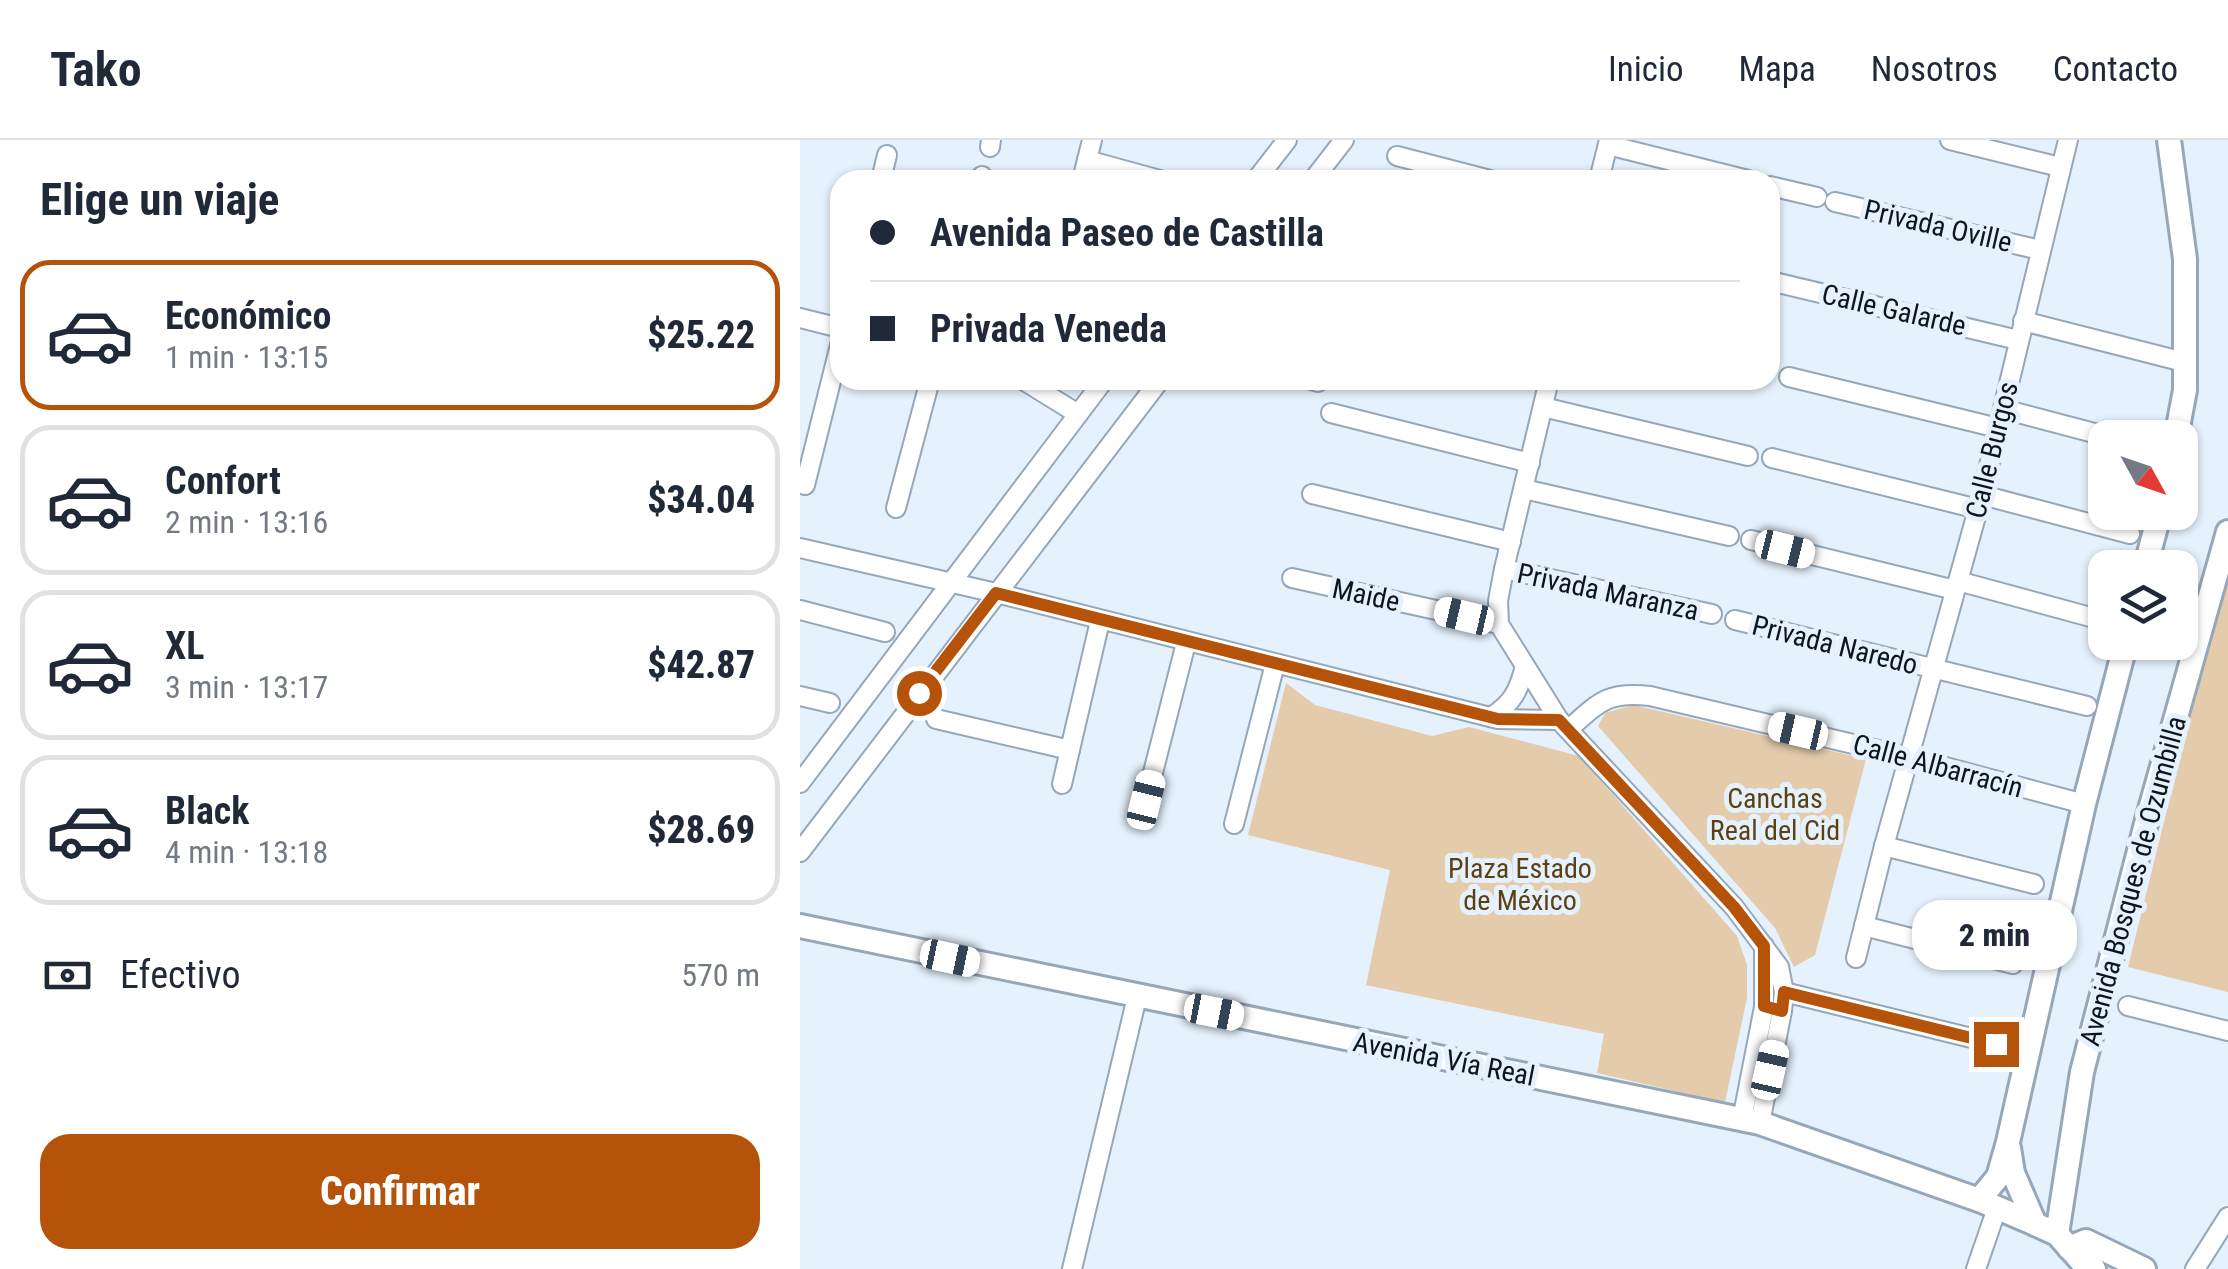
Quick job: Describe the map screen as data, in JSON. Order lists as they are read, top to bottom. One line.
{"streets":{"main road":["Avenida Bosques de Ozumbilla","Avenida Vía Real"],"street":["Privada Oville","Calle Galarde","Calle Burgos","Privada Maranza","Maide","Privada Naredo","Calle Albarracín"]},"crossings":[["Privada Oville","Calle Burgos"],["Calle Galarde","Calle Burgos"],["Calle Burgos","Privada Naredo"],["Calle Burgos","Calle Albarracín"],["Avenida Bosques de Ozumbilla","Avenida Vía Real"]],"parks":["Canchas Real del Cid","Plaza Estado de México"],"north":"bottom right","page":{"header":"Tako","nav":["Inicio","Mapa","Nosotros","Contacto"],"heading":"Elige un viaje","banner":["Avenida Paseo de Castilla","Privada Veneda"],"list":[{"name":"Económico","note":"1 min · 13:15","value":"$25.22"},{"name":"Confort","note":"2 min · 13:16","value":"$34.04"},{"name":"XL","note":"3 min · 13:17","value":"$42.87"},{"name":"Black","note":"4 min · 13:18","value":"$28.69"}],"bubble":"2 min","pay":["Efectivo","570 m"],"buttons":"Confirmar"}}
